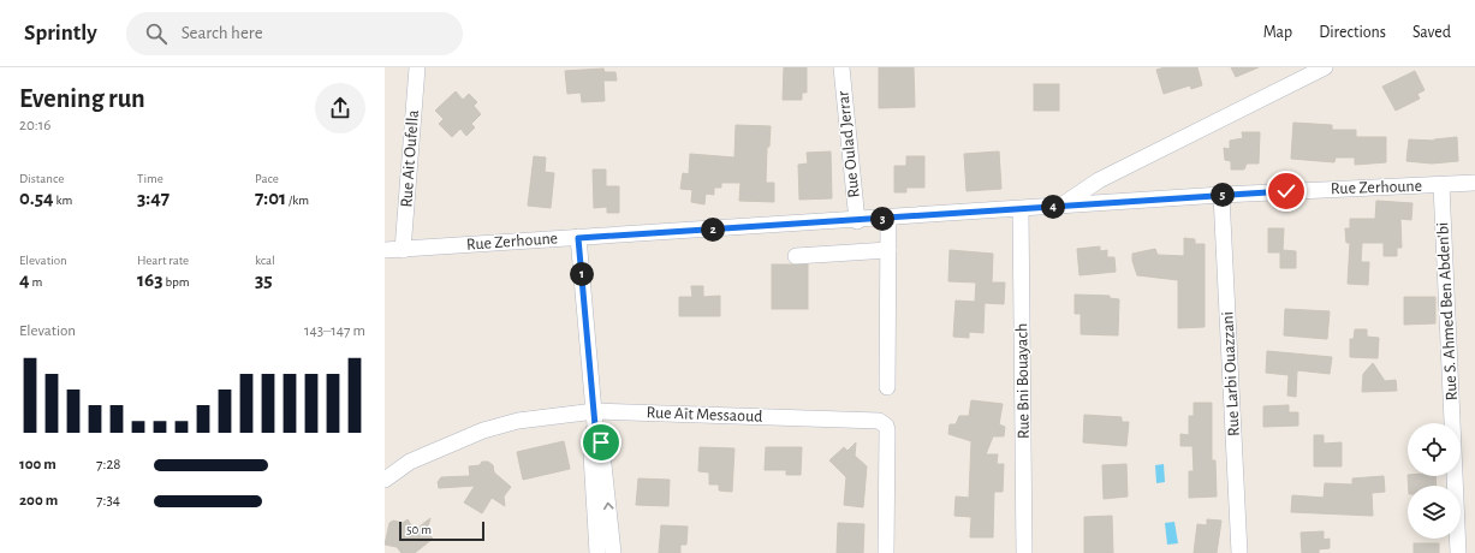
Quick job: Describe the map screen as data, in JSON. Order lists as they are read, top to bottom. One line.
{"streets":{"street":["Rue Oulad Jerrar","Rue Ait Oufella","Rue Zerhoune","Rue S. Ahmed Ben Abden'bi","Rue Larbi Ouazzani","Rue Bni Bouayach","Rue Aït Messaoud"]},"crossings":[["Rue Oulad Jerrar","Rue Zerhoune"],["Rue Ait Oufella","Rue Zerhoune"],["Rue Zerhoune","Rue S. Ahmed Ben Abden'bi"],["Rue Zerhoune","Rue Larbi Ouazzani"],["Rue Zerhoune","Rue Bni Bouayach"]],"scale_bar":"50 m","page":{"header":"Sprintly","search":"Search here","nav":["Map","Directions","Saved"],"heading":["Evening run","20:16"],"stats":[["Distance","0.54 km"],["Time","3:47"],["Pace","7:01 /km"],["Elevation","4 m"],["Heart rate","163 bpm"],["kcal","35"]],"pins":["5","4","3","2","1"],"chart":["Elevation","143–147 m"],"list":[{"name":"100 m","note":"7:28"},{"name":"200 m","note":"7:34"}],"scale":"50 m"}}
